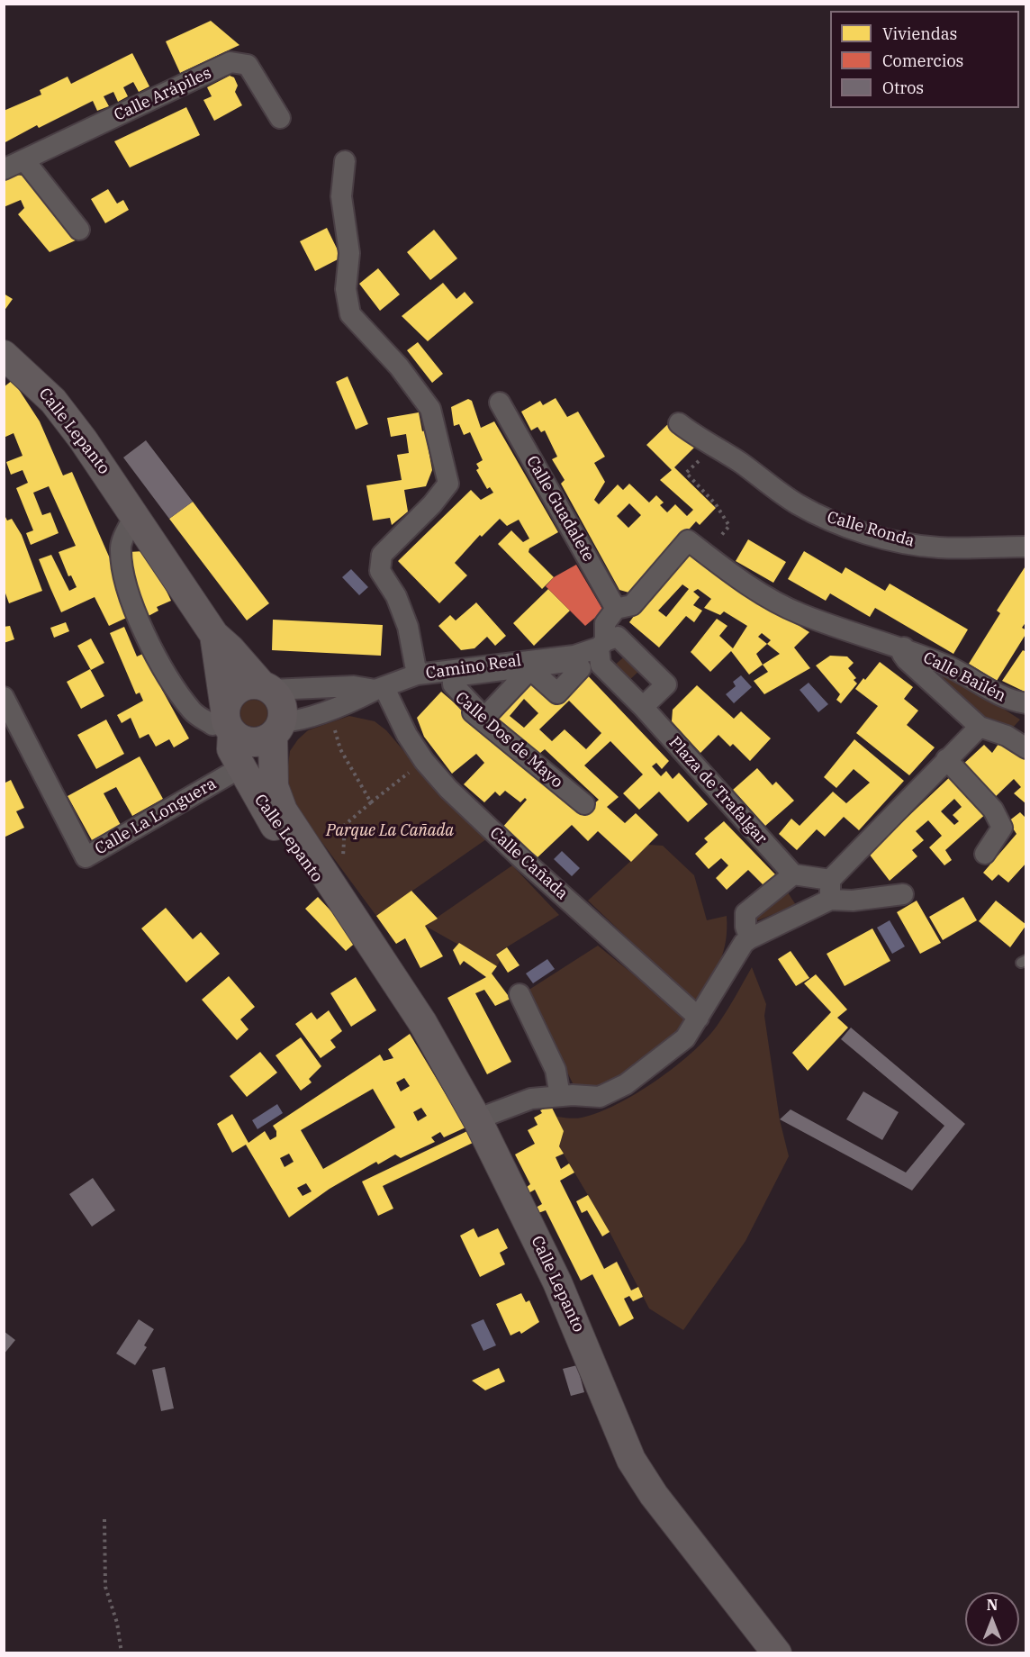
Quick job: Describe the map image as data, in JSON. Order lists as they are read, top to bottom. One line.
{"streets":{"street":["Calle Arápiles","Calle Lepanto","Calle Guadalete","Calle Ronda","Camino Real","Calle Bailén","Calle Dos de Mayo","Plaza de Trafalgar","Calle La Longuera","Calle Cañada"]},"crossings":[["Calle Lepanto","Camino Real"],["Calle Lepanto","Calle La Longuera"],["Calle Guadalete","Camino Real"],["Calle Guadalete","Calle Bailén"],["Calle Guadalete","Plaza de Trafalgar"],["Camino Real","Calle Dos de Mayo"],["Camino Real","Plaza de Trafalgar"],["Camino Real","Calle Cañada"]],"parks":["Parque La Cañada"],"legend":["Viviendas","Comercios","Otros"],"north":"top"}
